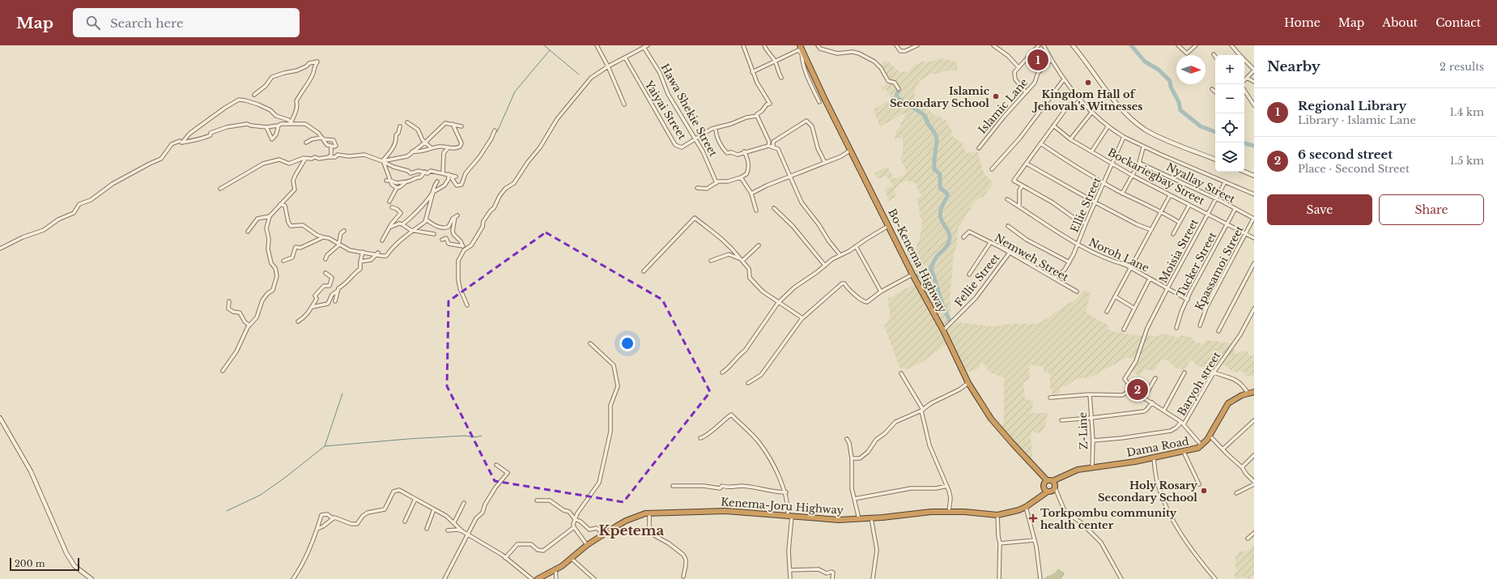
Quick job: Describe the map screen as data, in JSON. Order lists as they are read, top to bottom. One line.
{"streets":{"highway":["Bo-Kenema Highway","Dama Road","Kenema-Joru Highway"],"street":["Islamic Lane","Yaiyai Street","Hawa Shekie Street","Bockariegbay Street","Nyallay Street","Ellie Street","Moisia Street","Noroh Lane","Nemweh Street","Tucker Street","Kpassamoi Street","Fellie Street","Baryoh street","Z-Line"]},"crossings":[["Yaiyai Street","Hawa Shekie Street"],["Bockariegbay Street","Ellie Street"],["Bockariegbay Street","Moisia Street"],["Bockariegbay Street","Tucker Street"],["Bockariegbay Street","Kpassamoi Street"],["Nyallay Street","Moisia Street"],["Nyallay Street","Tucker Street"],["Nyallay Street","Kpassamoi Street"],["Ellie Street","Noroh Lane"],["Ellie Street","Nemweh Street"],["Moisia Street","Noroh Lane"],["Noroh Lane","Tucker Street"],["Nemweh Street","Fellie Street"],["Bo-Kenema Highway","Fellie Street"],["Z-Line","Dama Road"]],"districts":["Kpetema"],"places":{"other":["Kingdom Hall of Jehovah’s Witnesses","Islamic Secondary School","Holy Rosary Secondary School"],"health":["Torkpombu community health center"]},"scale_bar":"200 m","north":"right","page":{"header":"Map","search":"Search here","nav":["Home","Map","About","Contact"],"heading":["Nearby","2 results"],"pins":["1","2"],"map_buttons":["+","−"],"list":[{"mark":"1","name":"Regional Library","note":"Library · Islamic Lane","value":"1.4 km"},{"mark":"2","name":"6 second street","note":"Place · Second Street","value":"1.5 km"}],"buttons":["Save","Share"],"scale":"200 m"}}
